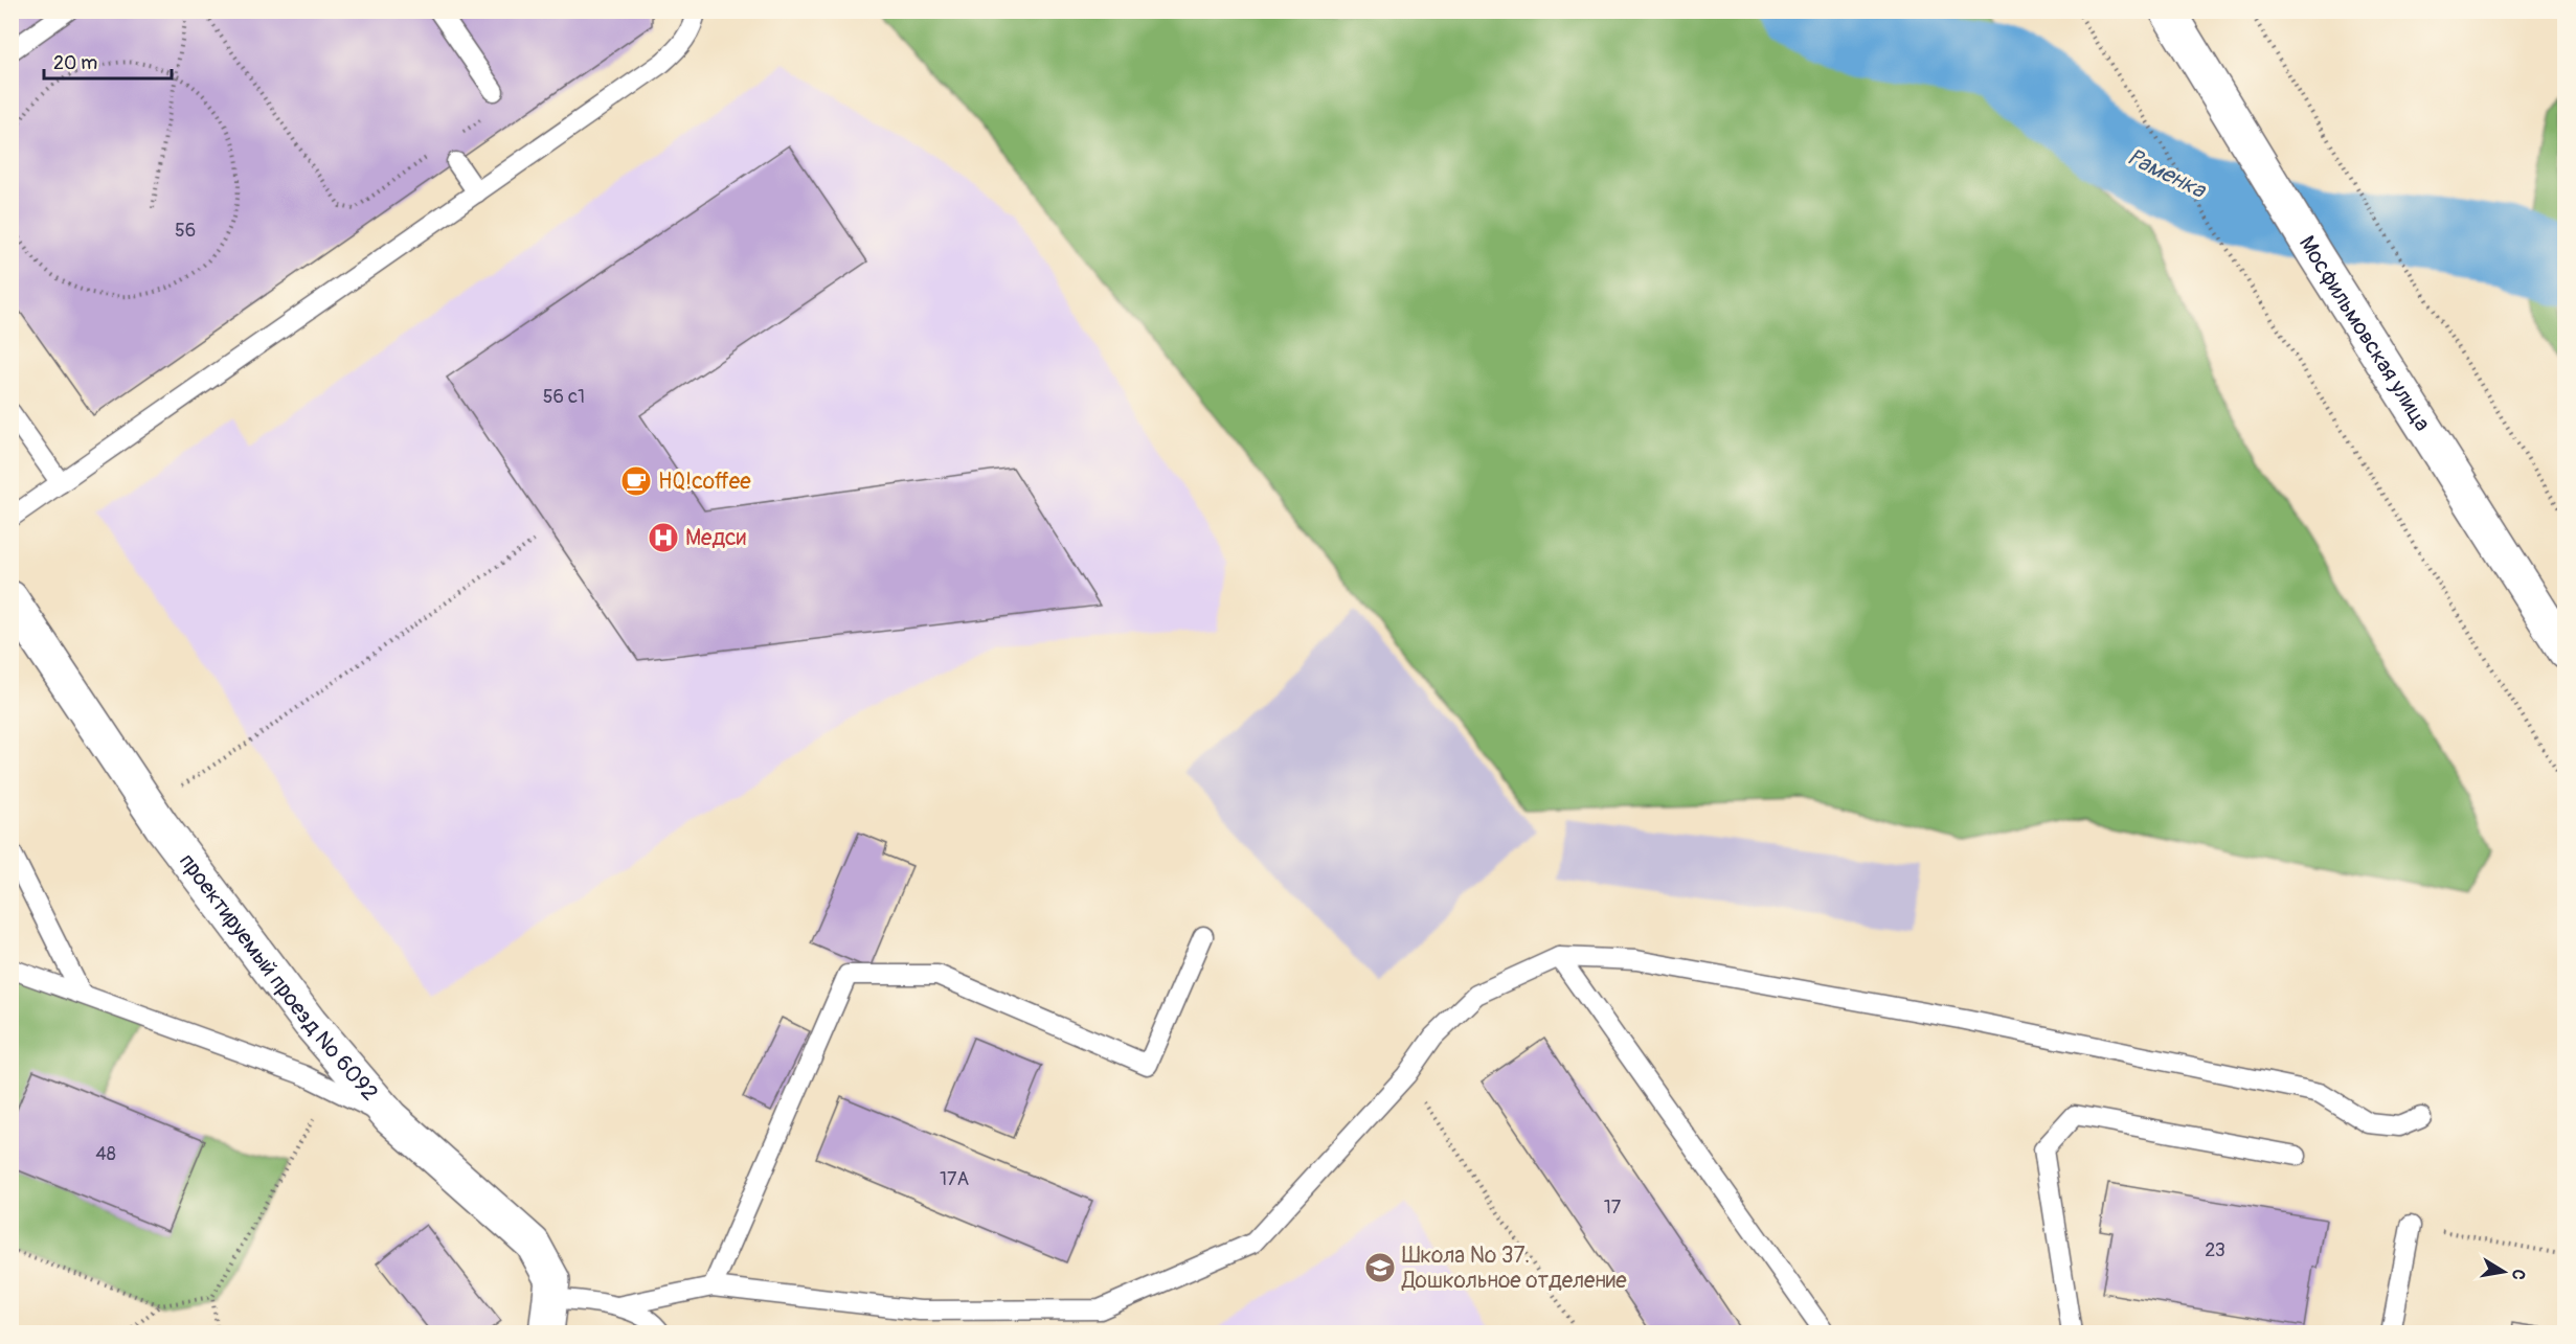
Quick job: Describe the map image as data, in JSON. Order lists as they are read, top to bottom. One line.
{"streets":{"street":["Мосфильмовская улица","проектируемый проезд № 6092"]},"water":["Раменка"],"places":{"cafe":["HQ!coffee"],"hospital":["Медси"],"school or university":["Школа № 37. Дошкольное отделение"]},"house_numbers":["56","56 с1","48","17А","17","23"],"scale_bar":"20 m","north":"right"}
